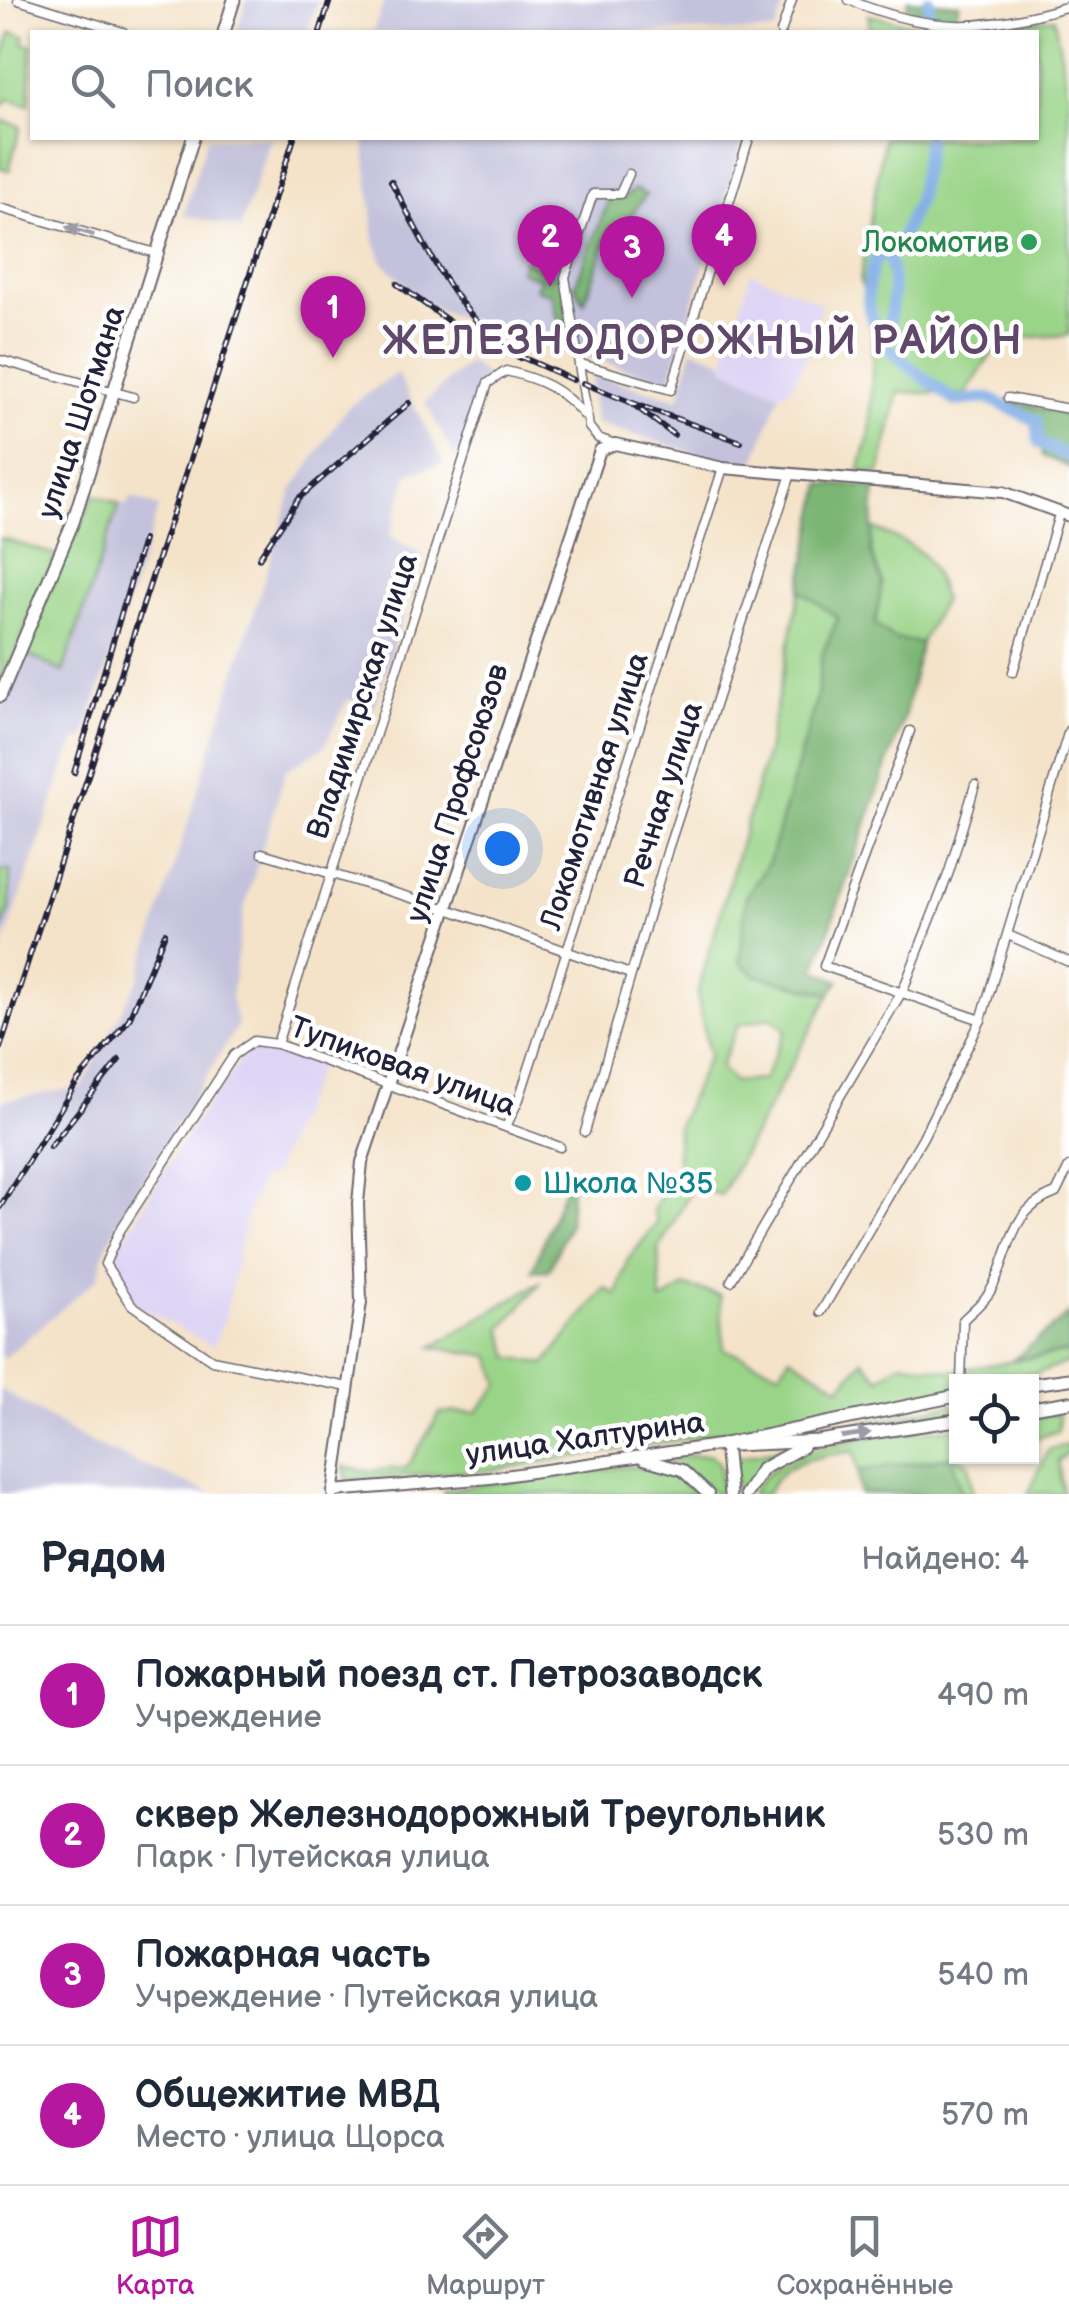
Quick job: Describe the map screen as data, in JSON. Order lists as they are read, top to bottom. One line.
{"streets":{"main road":["улица Шотмана","улица Профсоюзов","улица Халтурина"],"street":["Владимирская улица","Локомотивная улица","Речная улица","Тупиковая улица"]},"crossings":[["Владимирская улица","Тупиковая улица"],["Локомотивная улица","Тупиковая улица"],["улица Профсоюзов","Тупиковая улица"],["улица Профсоюзов","улица Халтурина"]],"districts":["ЖЕЛЕЗНОДОРОЖНЫЙ РАЙОН"],"places":["Локомотив","Школа №35"],"page":{"search":"Поиск","pins":["4","2","3","1"],"heading":["Рядом","Найдено: 4"],"list":[{"mark":"1","name":"Пожарный поезд ст. Петрозаводск","note":"Учреждение","value":"490 m"},{"mark":"2","name":"сквер Железнодорожный Треугольник","note":"Парк · Путейская улица","value":"530 m"},{"mark":"3","name":"Пожарная часть","note":"Учреждение · Путейская улица","value":"540 m"},{"mark":"4","name":"Общежитие МВД","note":"Место · улица Щорса","value":"570 m"}],"nav":["Карта","Маршрут","Сохранённые"]}}
